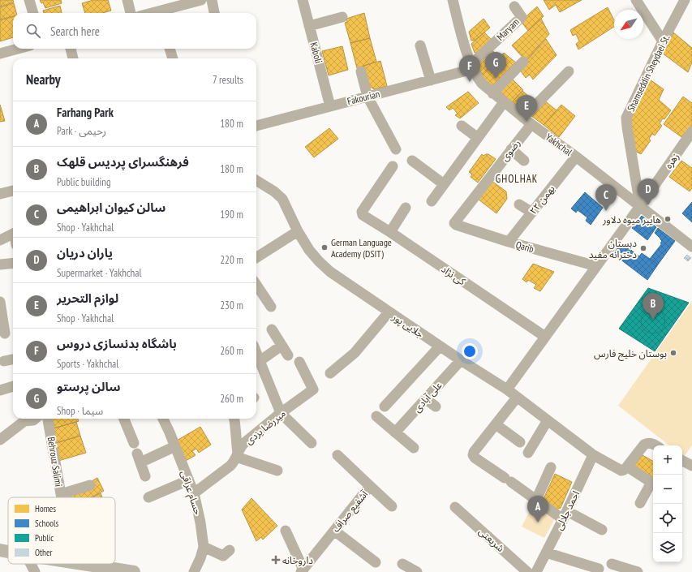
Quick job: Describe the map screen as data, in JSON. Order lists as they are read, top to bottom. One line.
{"streets":{"street":["Maryam","Kaboli","Shamseddin Sheydaei St.","Fakourian","Yakhchal","رضوی","زهره","۲۲ بهمن","Qarib","کی نژاد","جلایی پور","علی آبادی","میررضا یزدی","Behrouz Salimi","حسام عراقی","احمد جلالی","آشفیع صراف","شریعتی"]},"crossings":[["Maryam","Fakourian"],["Maryam","Yakhchal"],["Kaboli","Fakourian"],["Shamseddin Sheydaei St.","Yakhchal"],["Shamseddin Sheydaei St.","زهره"],["Fakourian","Yakhchal"],["Yakhchal","رضوی"],["Yakhchal","زهره"],["Yakhchal","۲۲ بهمن"],["رضوی","Qarib"],["۲۲ بهمن","Qarib"],["جلایی پور","علی آبادی"],["جلایی پور","احمد جلالی"],["میررضا یزدی","حسام عراقی"]],"districts":["GHOLHAK"],"places":{"other":["هایپر میوه دلاور","German Language Academy (DSIT)","دبستان دخترانه مفید","بوستان خلیج فارس"],"health":["داروخانه"]},"legend":["Homes","Schools","Public","Other"],"north":"bottom left","page":{"search":"Search here","pins":["G","F","E","D","C","B","A"],"heading":["Nearby","7 results"],"list":[{"mark":"A","name":"Farhang Park","note":"Park · رحیمی","value":"180 m"},{"mark":"B","name":"فرهنگسرای پردیس قلهک","note":"Public building","value":"180 m"},{"mark":"C","name":"سالن کیوان ابراهیمی","note":"Shop · Yakhchal","value":"190 m"},{"mark":"D","name":"یاران دریان","note":"Supermarket · Yakhchal","value":"220 m"},{"mark":"E","name":"لوازم التحریر","note":"Shop · Yakhchal","value":"230 m"},{"mark":"F","name":"باشگاه بدنسازی دروس","note":"Sports · Yakhchal","value":"260 m"},{"mark":"G","name":"سالن پرستو","note":"Shop · سیما","value":"260 m"}],"map_buttons":["+","−"]}}
